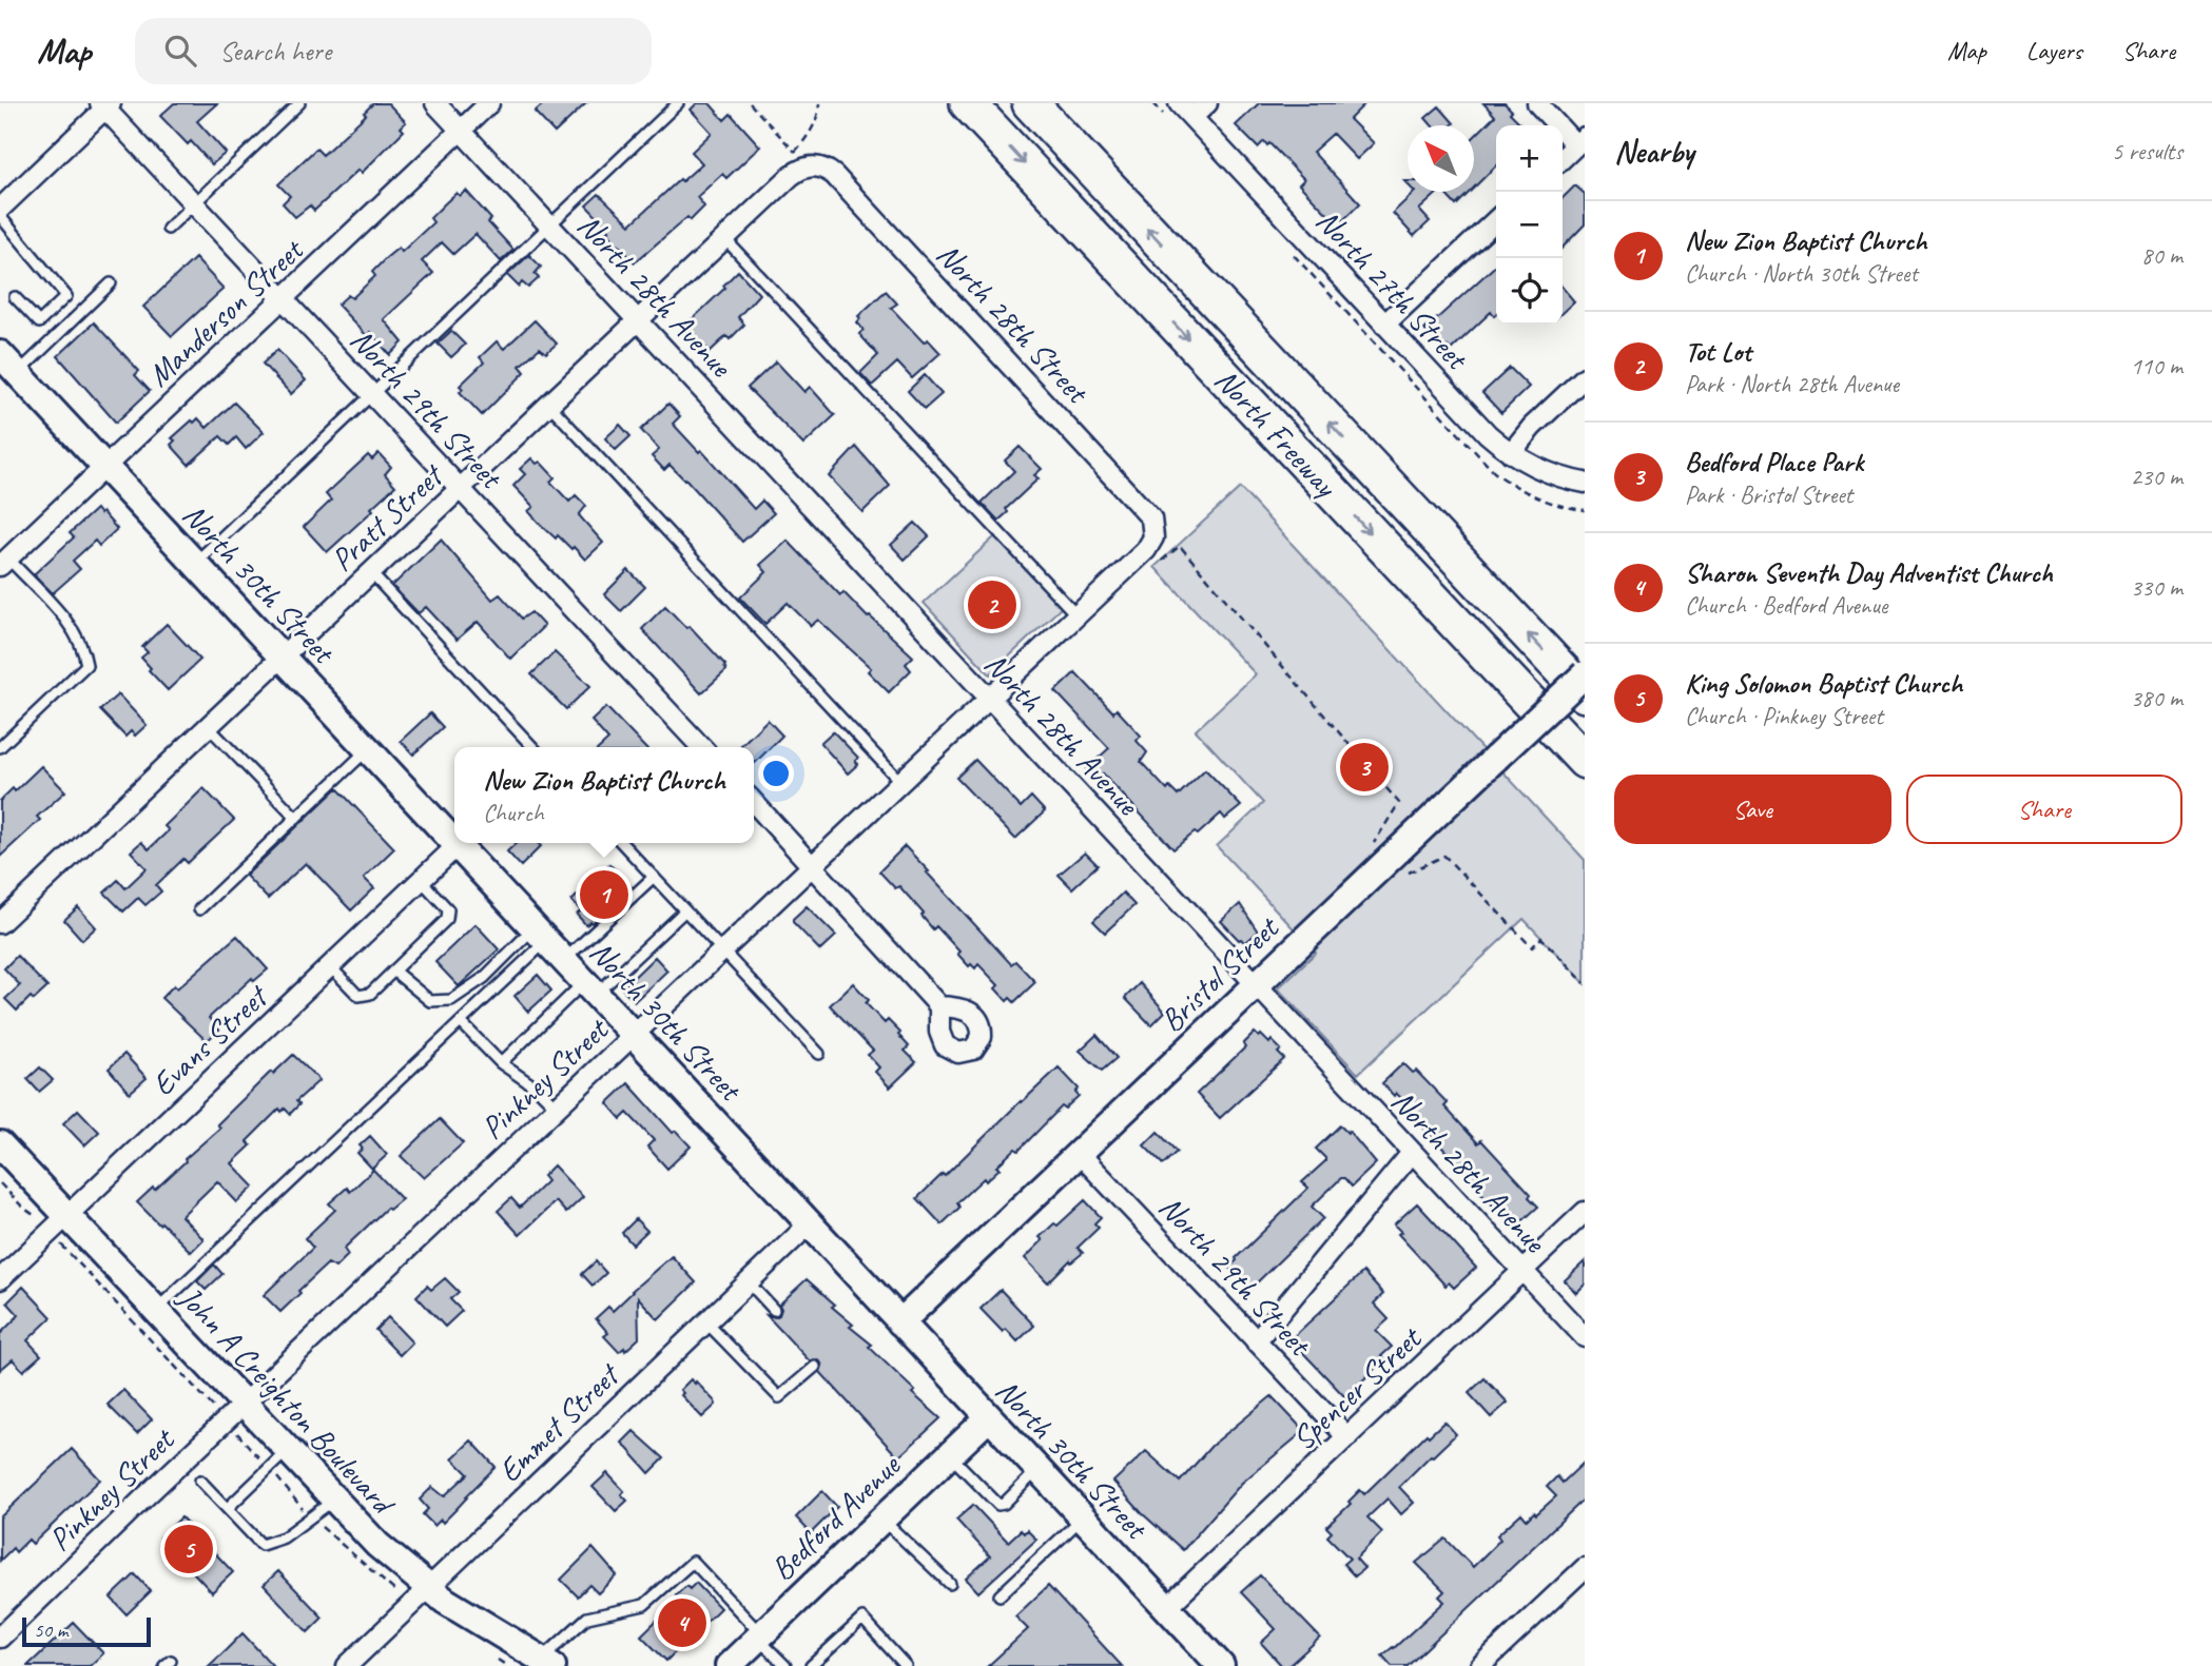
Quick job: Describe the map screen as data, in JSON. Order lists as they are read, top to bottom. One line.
{"streets":{"highway":["North Freeway"],"street":["North 27th Street","North 28th Avenue","Manderson Street","North 28th Street","North 29th Street","Pratt Street","North 30th Street","Bristol Street","Evans Street","Pinkney Street","Spencer Street","John A Creighton Boulevard","Emmet Street","Bedford Avenue"]},"crossings":[["North 28th Avenue","Manderson Street"],["North 28th Avenue","Pratt Street"],["North 28th Avenue","Bristol Street"],["North 28th Avenue","Pinkney Street"],["North 28th Avenue","Spencer Street"],["Manderson Street","North 29th Street"],["Manderson Street","North 30th Street"],["North 28th Street","Pratt Street"],["North 28th Street","Pinkney Street"],["North 29th Street","Pratt Street"],["North 29th Street","Bristol Street"],["North 29th Street","Spencer Street"],["Pratt Street","North 30th Street"],["North 30th Street","Bristol Street"],["North 30th Street","Evans Street"],["North 30th Street","Pinkney Street"],["North 30th Street","Spencer Street"],["North 30th Street","Emmet Street"],["North 30th Street","Bedford Avenue"],["Evans Street","John A Creighton Boulevard"],["Pinkney Street","John A Creighton Boulevard"],["John A Creighton Boulevard","Emmet Street"]],"scale_bar":"50 m","north":"top left","page":{"header":"Map","search":"Search here","nav":["Map","Layers","Share"],"heading":["Nearby","5 results"],"map_buttons":["+","−"],"list":[{"mark":"1","name":"New Zion Baptist Church","note":"Church · North 30th Street","value":"80 m"},{"mark":"2","name":"Tot Lot","note":"Park · North 28th Avenue","value":"110 m"},{"mark":"3","name":"Bedford Place Park","note":"Park · Bristol Street","value":"230 m"},{"mark":"4","name":"Sharon Seventh Day Adventist Church","note":"Church · Bedford Avenue","value":"330 m"},{"mark":"5","name":"King Solomon Baptist Church","note":"Church · Pinkney Street","value":"380 m"}],"pins":["2","3","1","5","4"],"popup":["New Zion Baptist Church","Church"],"buttons":["Save","Share"],"scale":"50 m"}}
